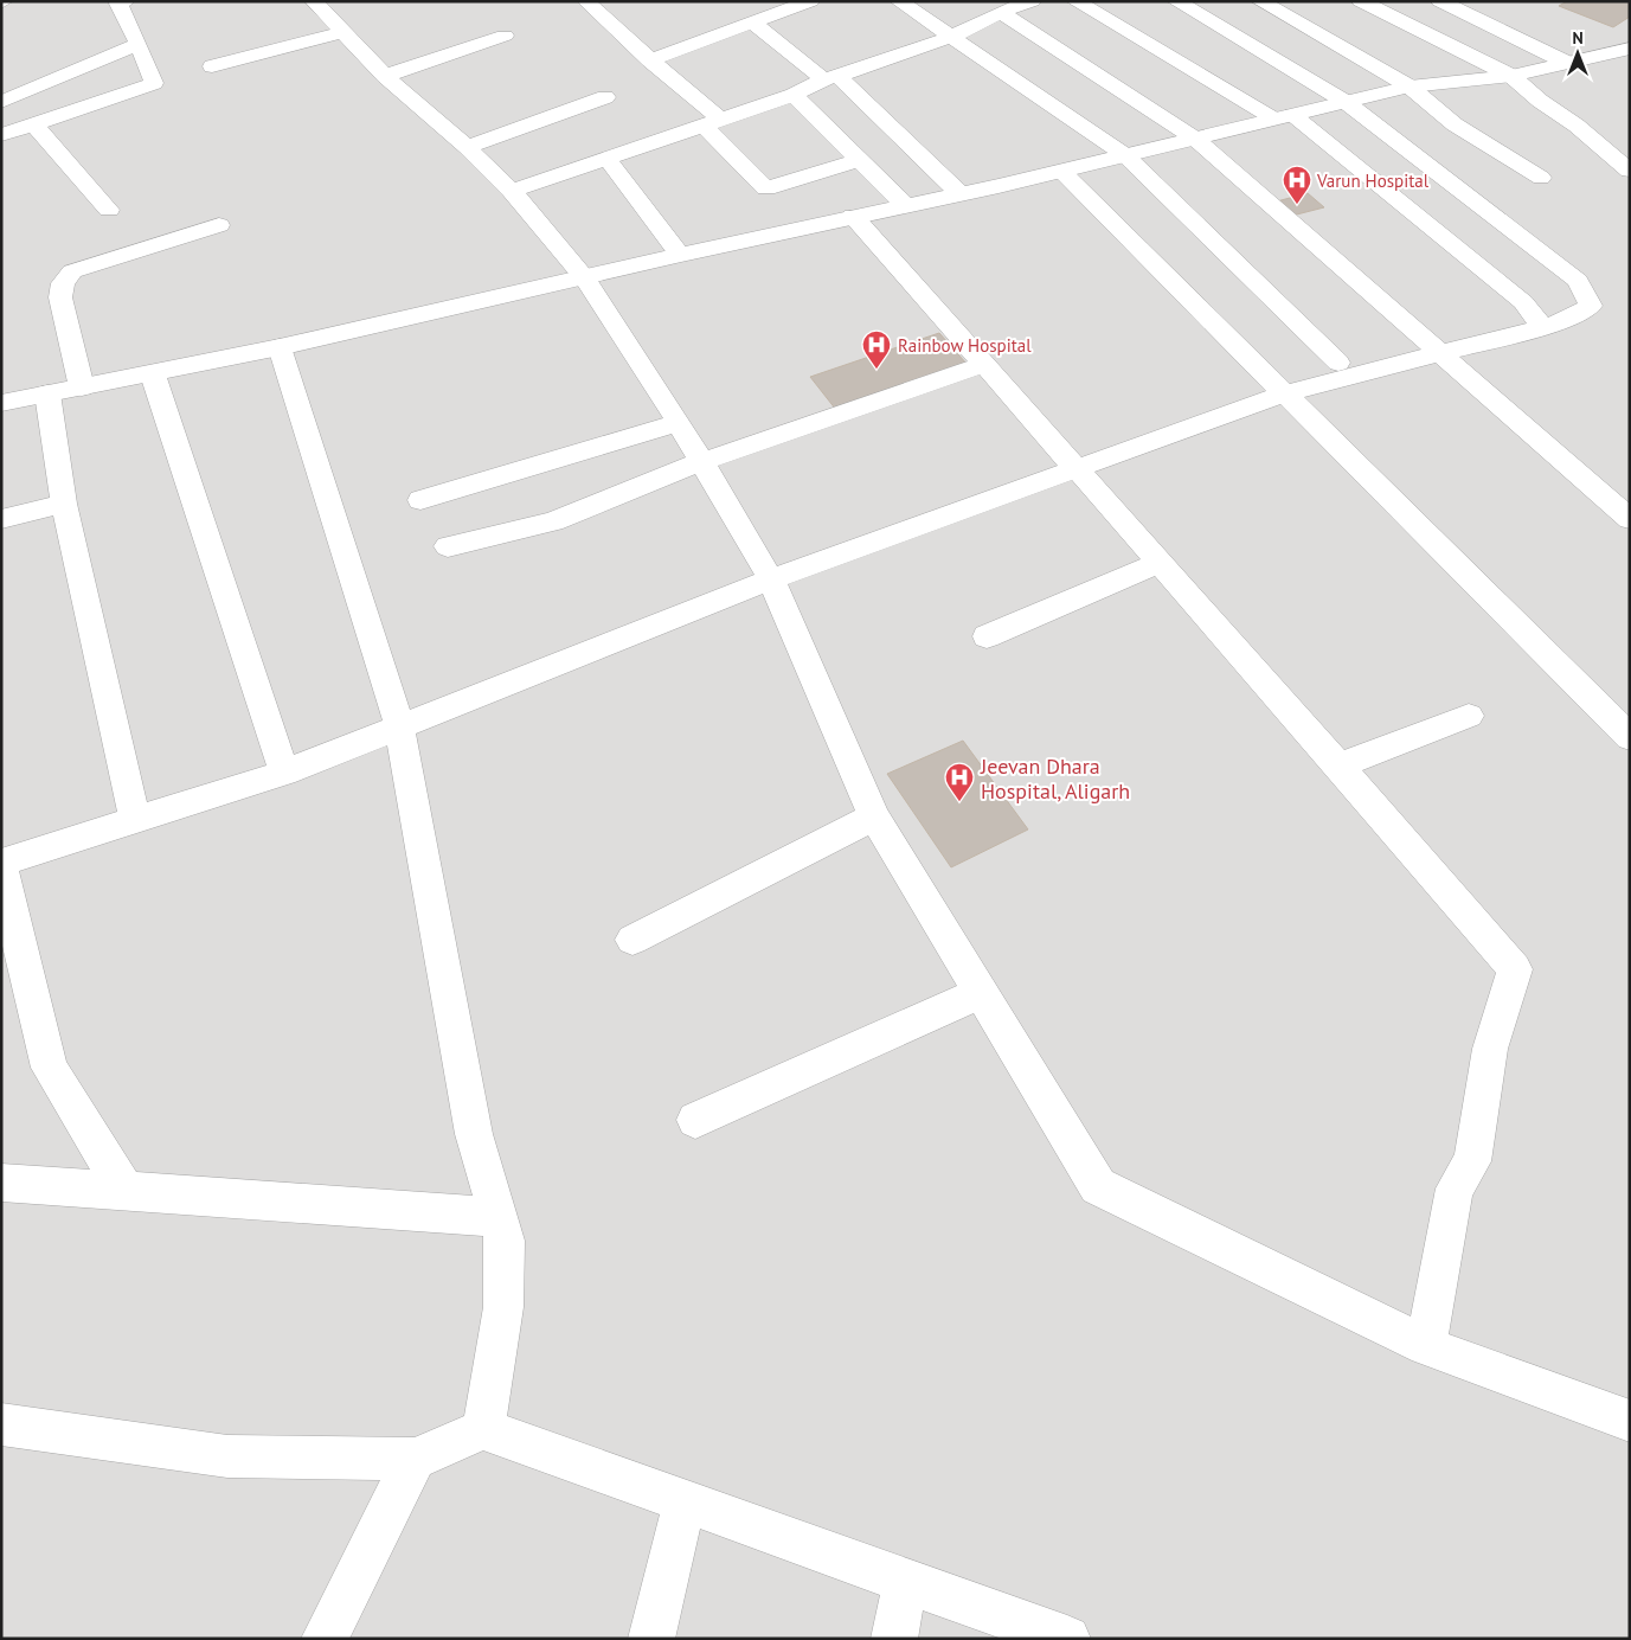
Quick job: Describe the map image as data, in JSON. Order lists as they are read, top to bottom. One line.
{"places":{"hospital":["Varun Hospital","Rainbow Hospital","Jeevan Dhara Hospital, Aligarh"]},"north":"top"}
